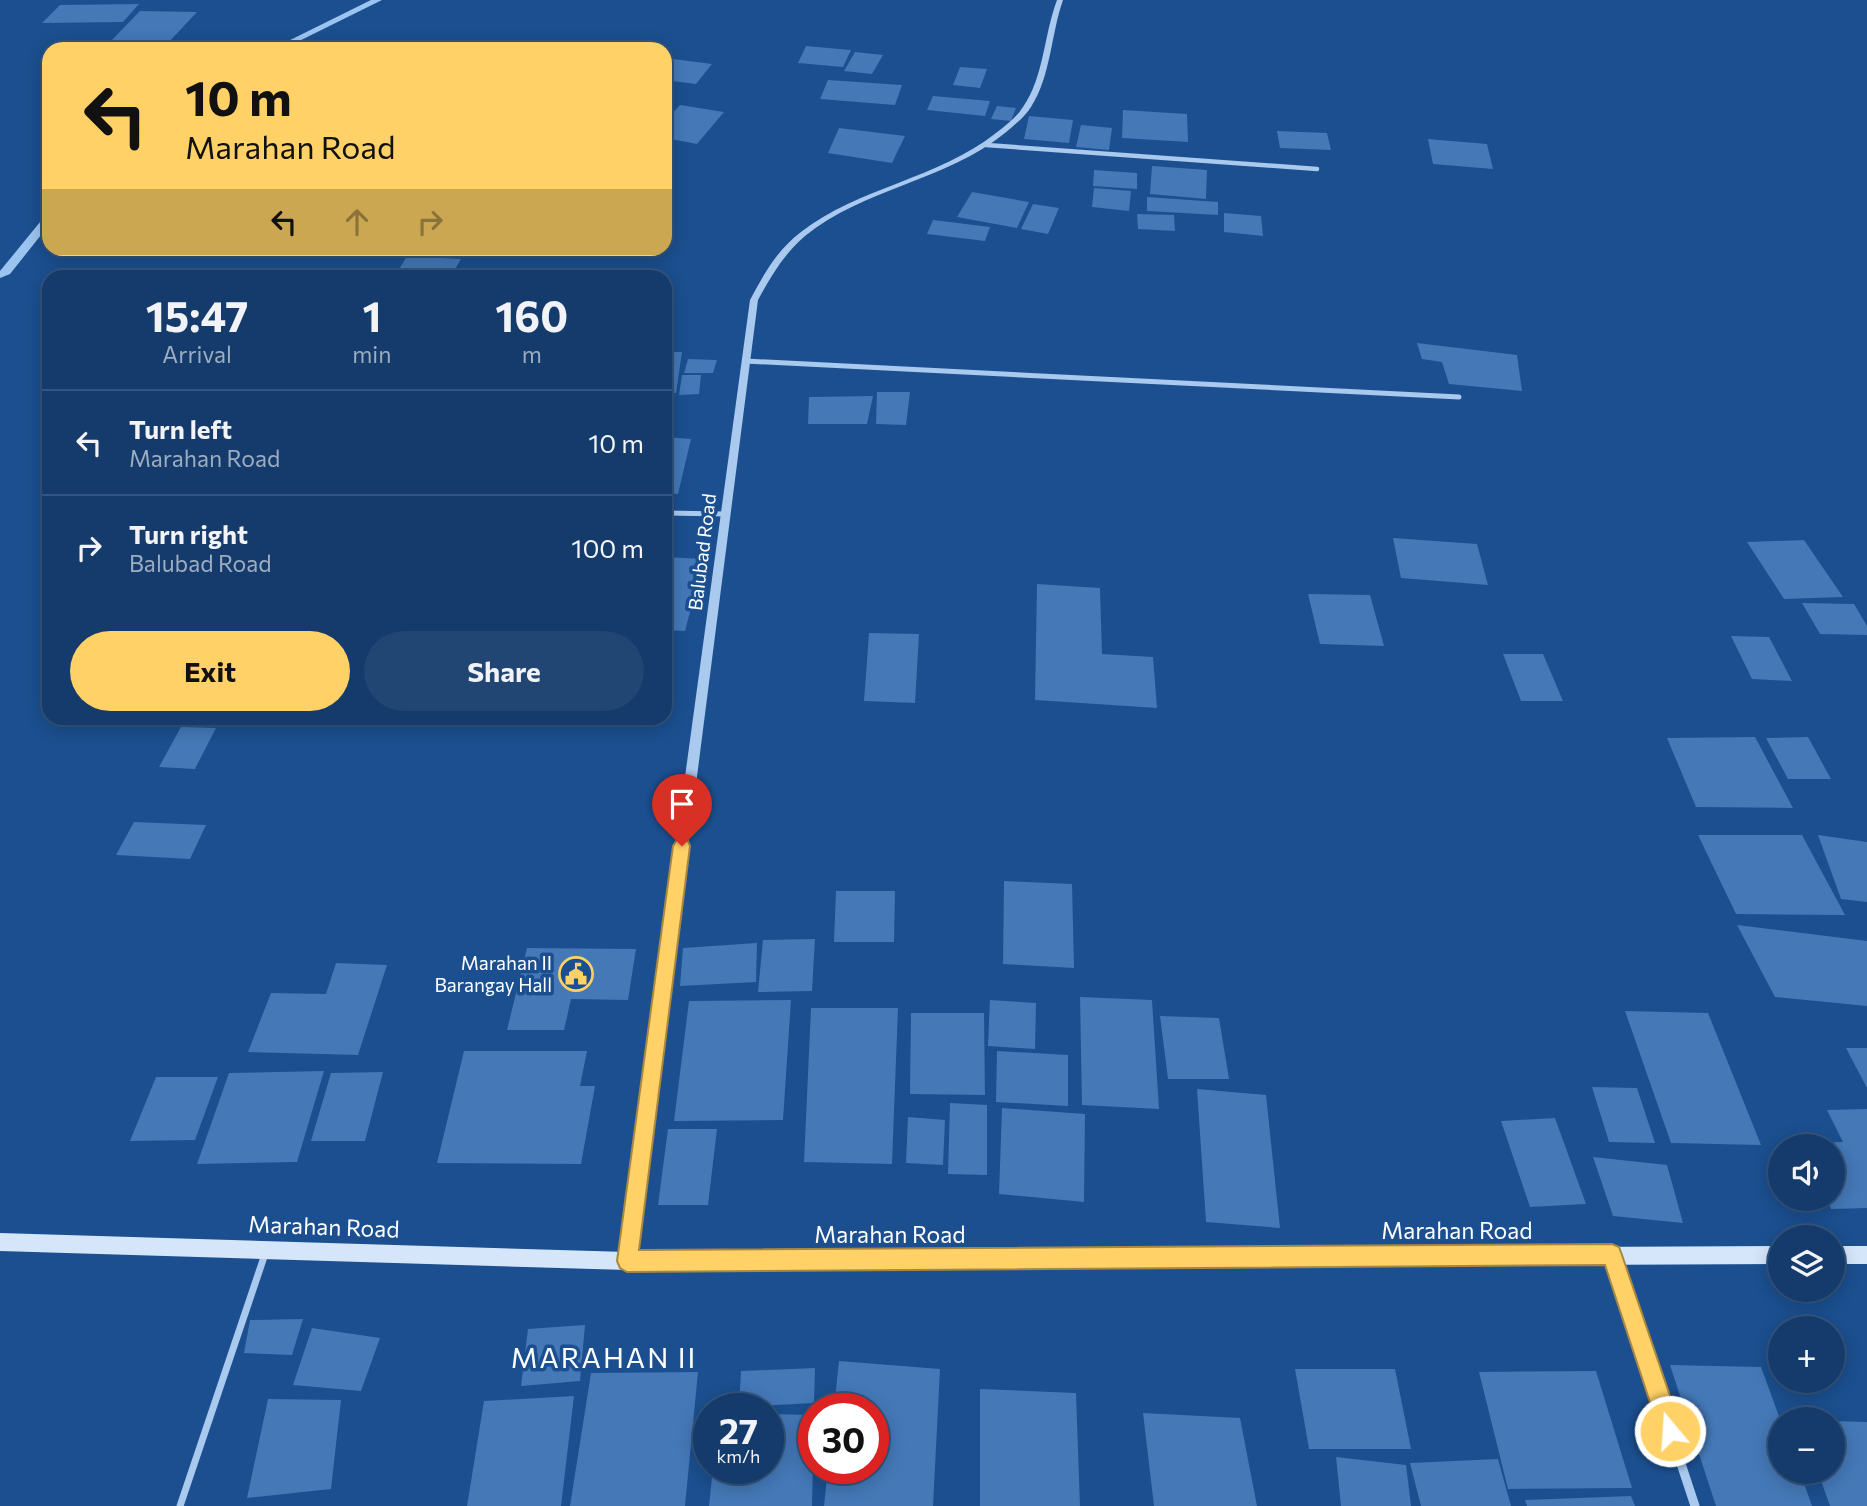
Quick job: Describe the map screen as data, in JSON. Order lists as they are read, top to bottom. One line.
{"streets":{"main road":["Marahan Road"],"street":["Balubad Road"]},"crossings":[["Balubad Road","Marahan Road"]],"districts":["MARAHAN II"],"places":{"public building":["Marahan II Barangay Hall"]},"page":{"turn":["10 m","Marahan Road"],"eta":["15:47","Arrival","1","min","160","m"],"list":[{"name":"Turn left","note":"Marahan Road","value":"10 m"},{"name":"Turn right","note":"Balubad Road","value":"100 m"}],"buttons":["Exit","Share"],"map_buttons":["+","−"],"speed":"27 km/h","limit":"30"}}
